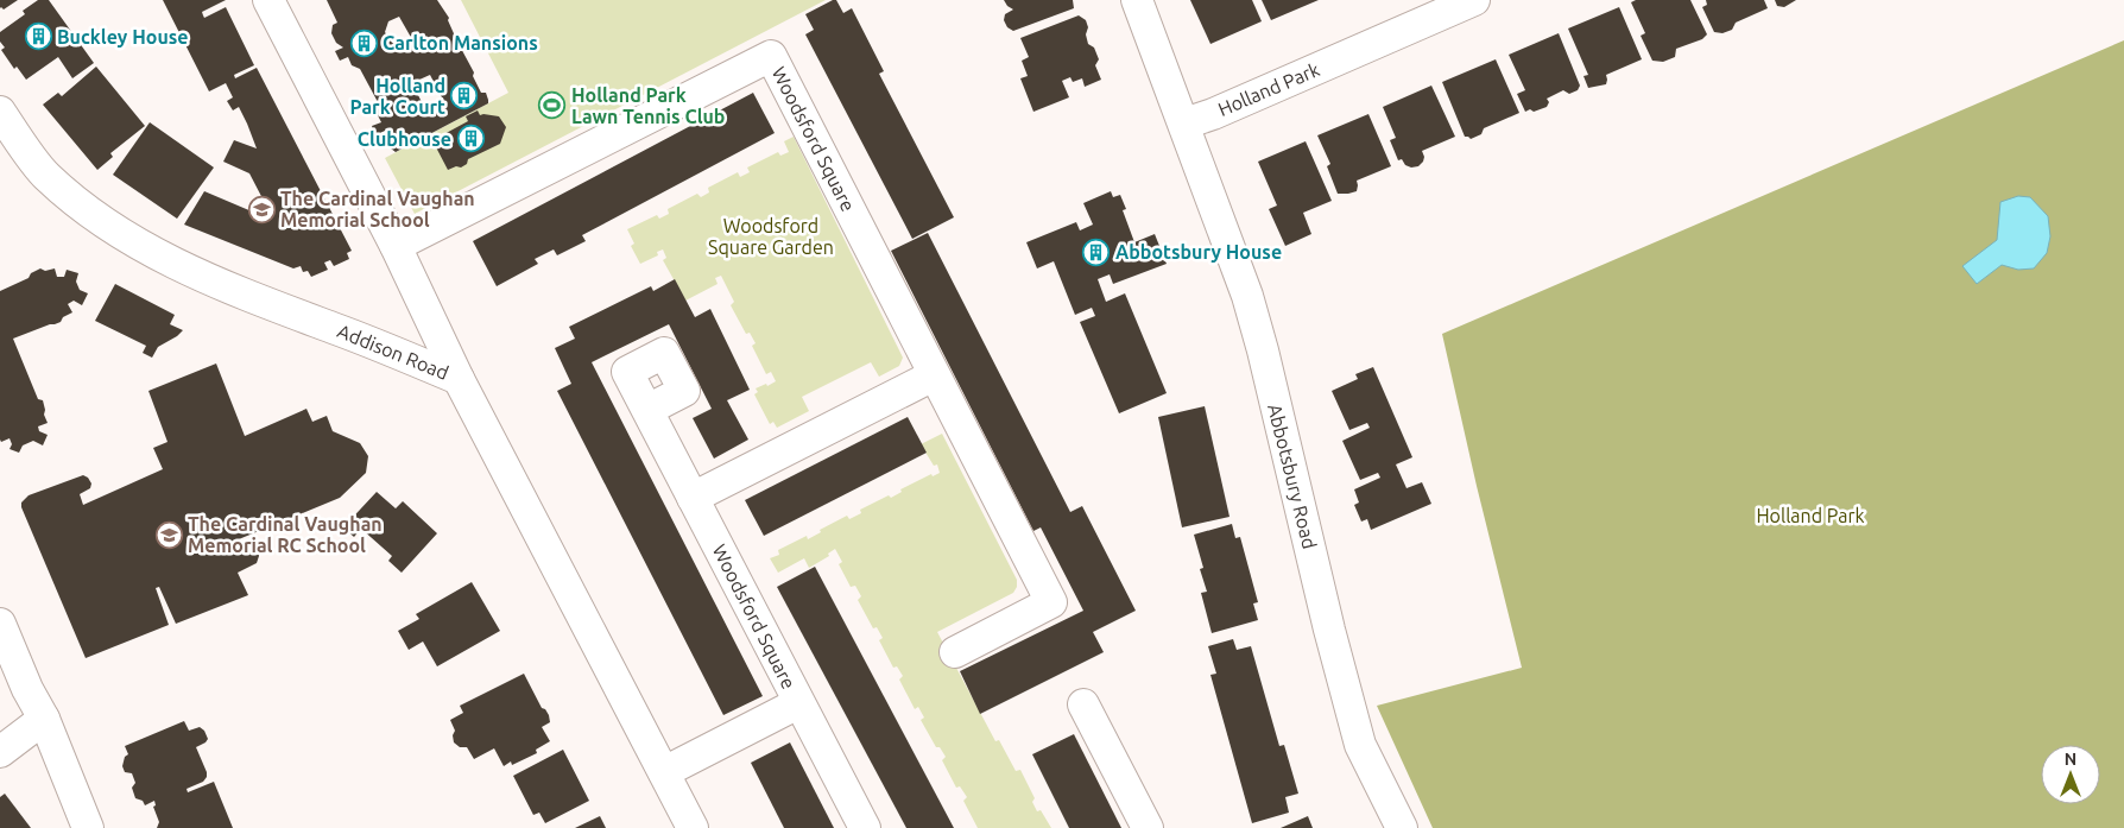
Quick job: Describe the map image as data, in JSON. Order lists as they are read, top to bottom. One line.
{"streets":{"street":["Holland Park","Woodsford Square","Addison Road","Abbotsbury Road"]},"crossings":[["Holland Park","Abbotsbury Road"],["Woodsford Square","Addison Road"]],"parks":["Woodsford Square Garden","Holland Park"],"places":{"building":["Buckley House","Carlton Mansions","Holland Park Court","Clubhouse","Abbotsbury House"],"sports":["Holland Park Lawn Tennis Club"],"school or university":["The Cardinal Vaughan Memorial School","The Cardinal Vaughan Memorial RC School"]},"north":"top"}
